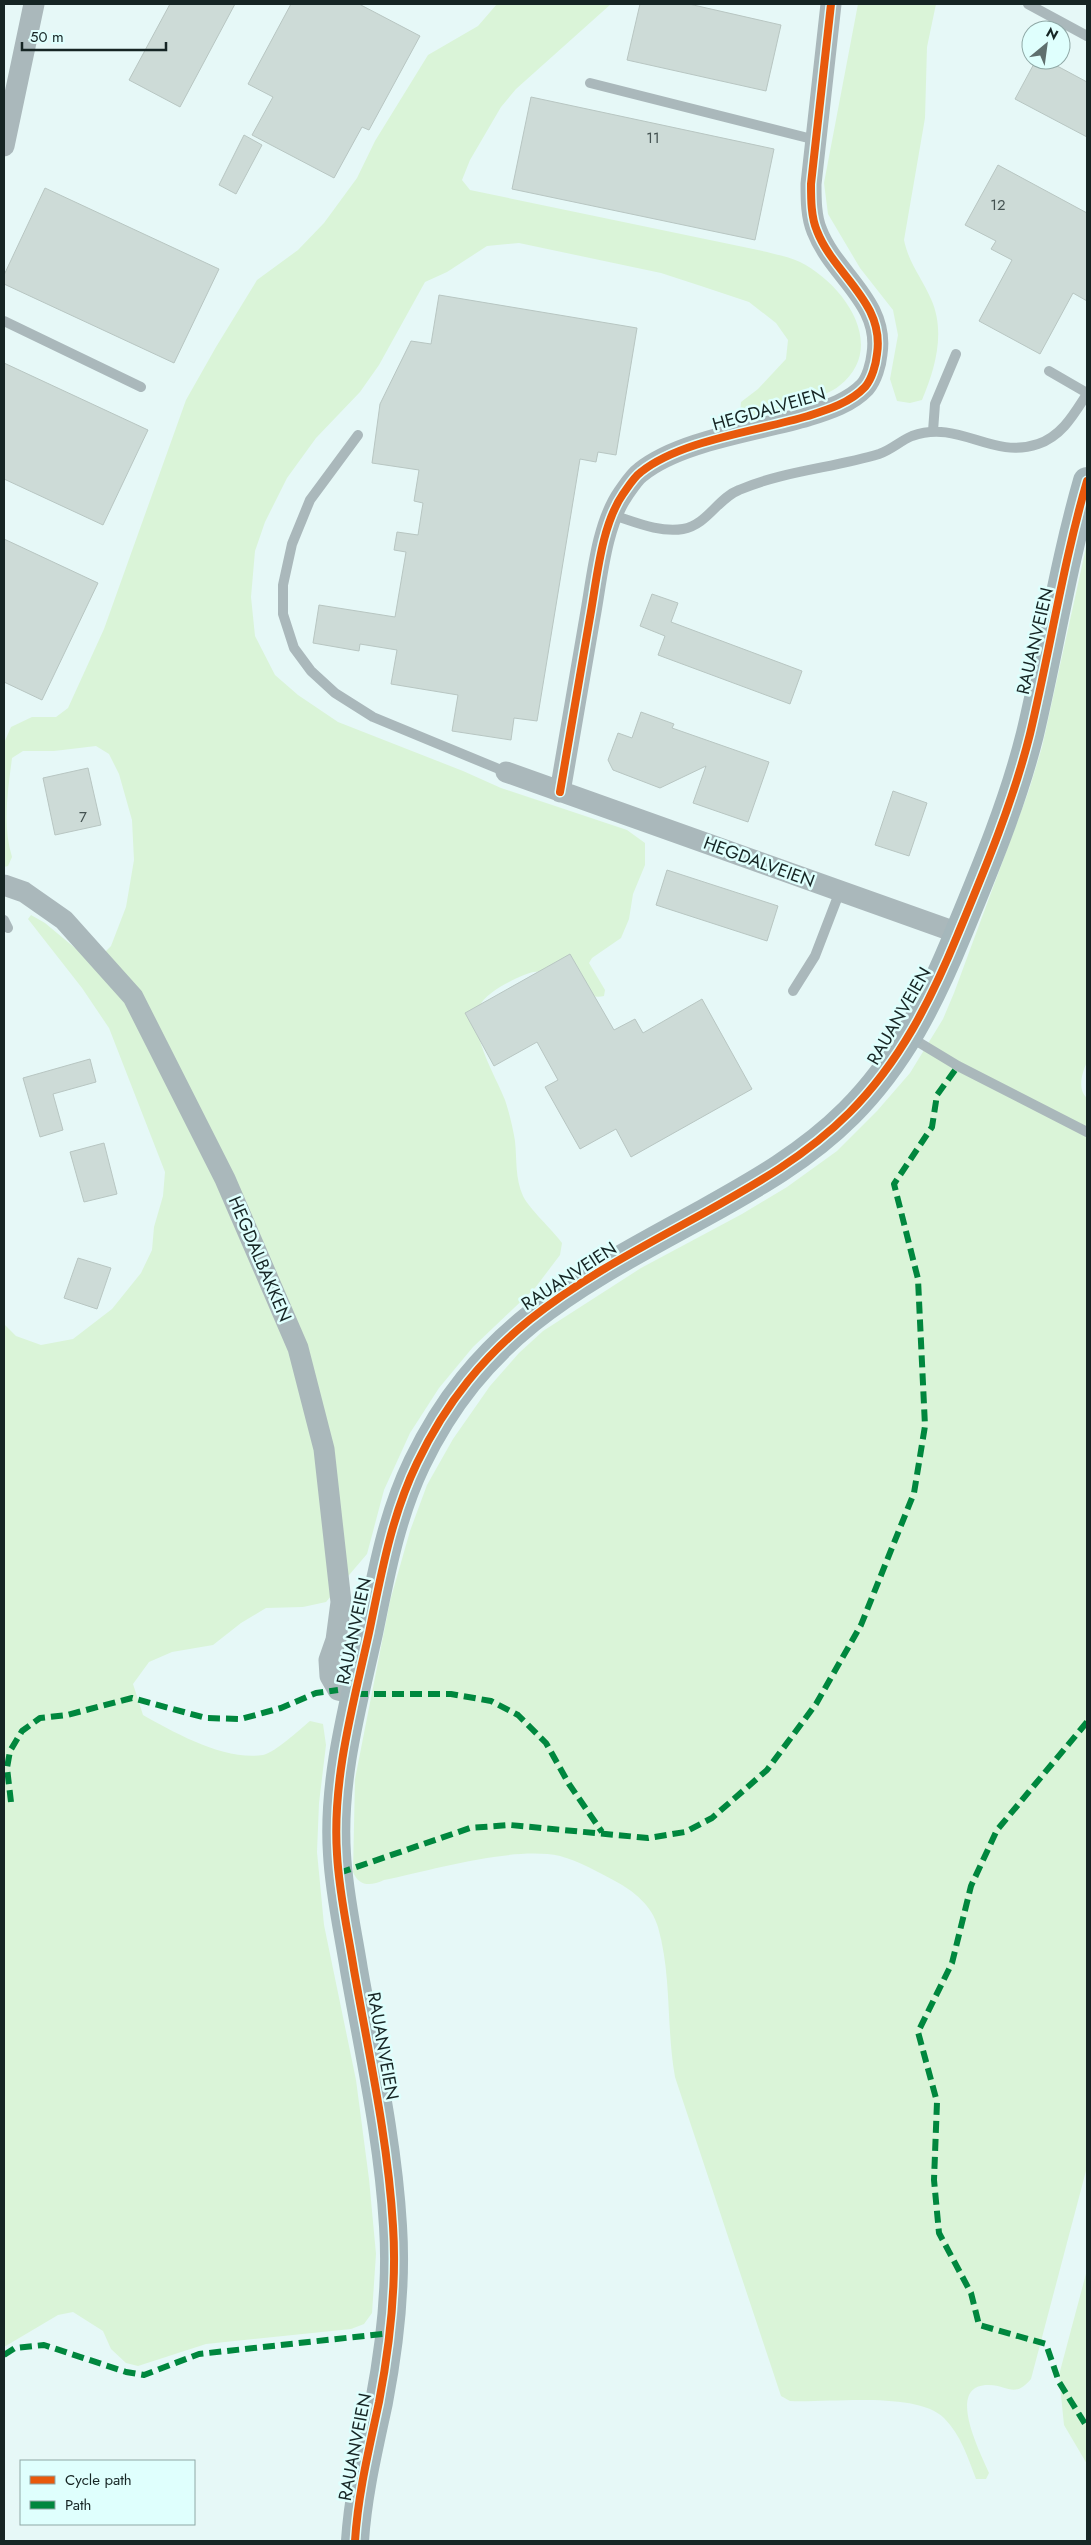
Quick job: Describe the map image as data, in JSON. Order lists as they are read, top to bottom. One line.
{"streets":{"main road":["RAUANVEIEN"],"street":["HEGDALVEIEN","HEGDALBAKKEN"]},"crossings":[["HEGDALVEIEN","RAUANVEIEN"],["RAUANVEIEN","HEGDALBAKKEN"]],"house_numbers":["11","12","7"],"legend":["Cycle path","Path"],"scale_bar":"50 m","north":"top right"}
